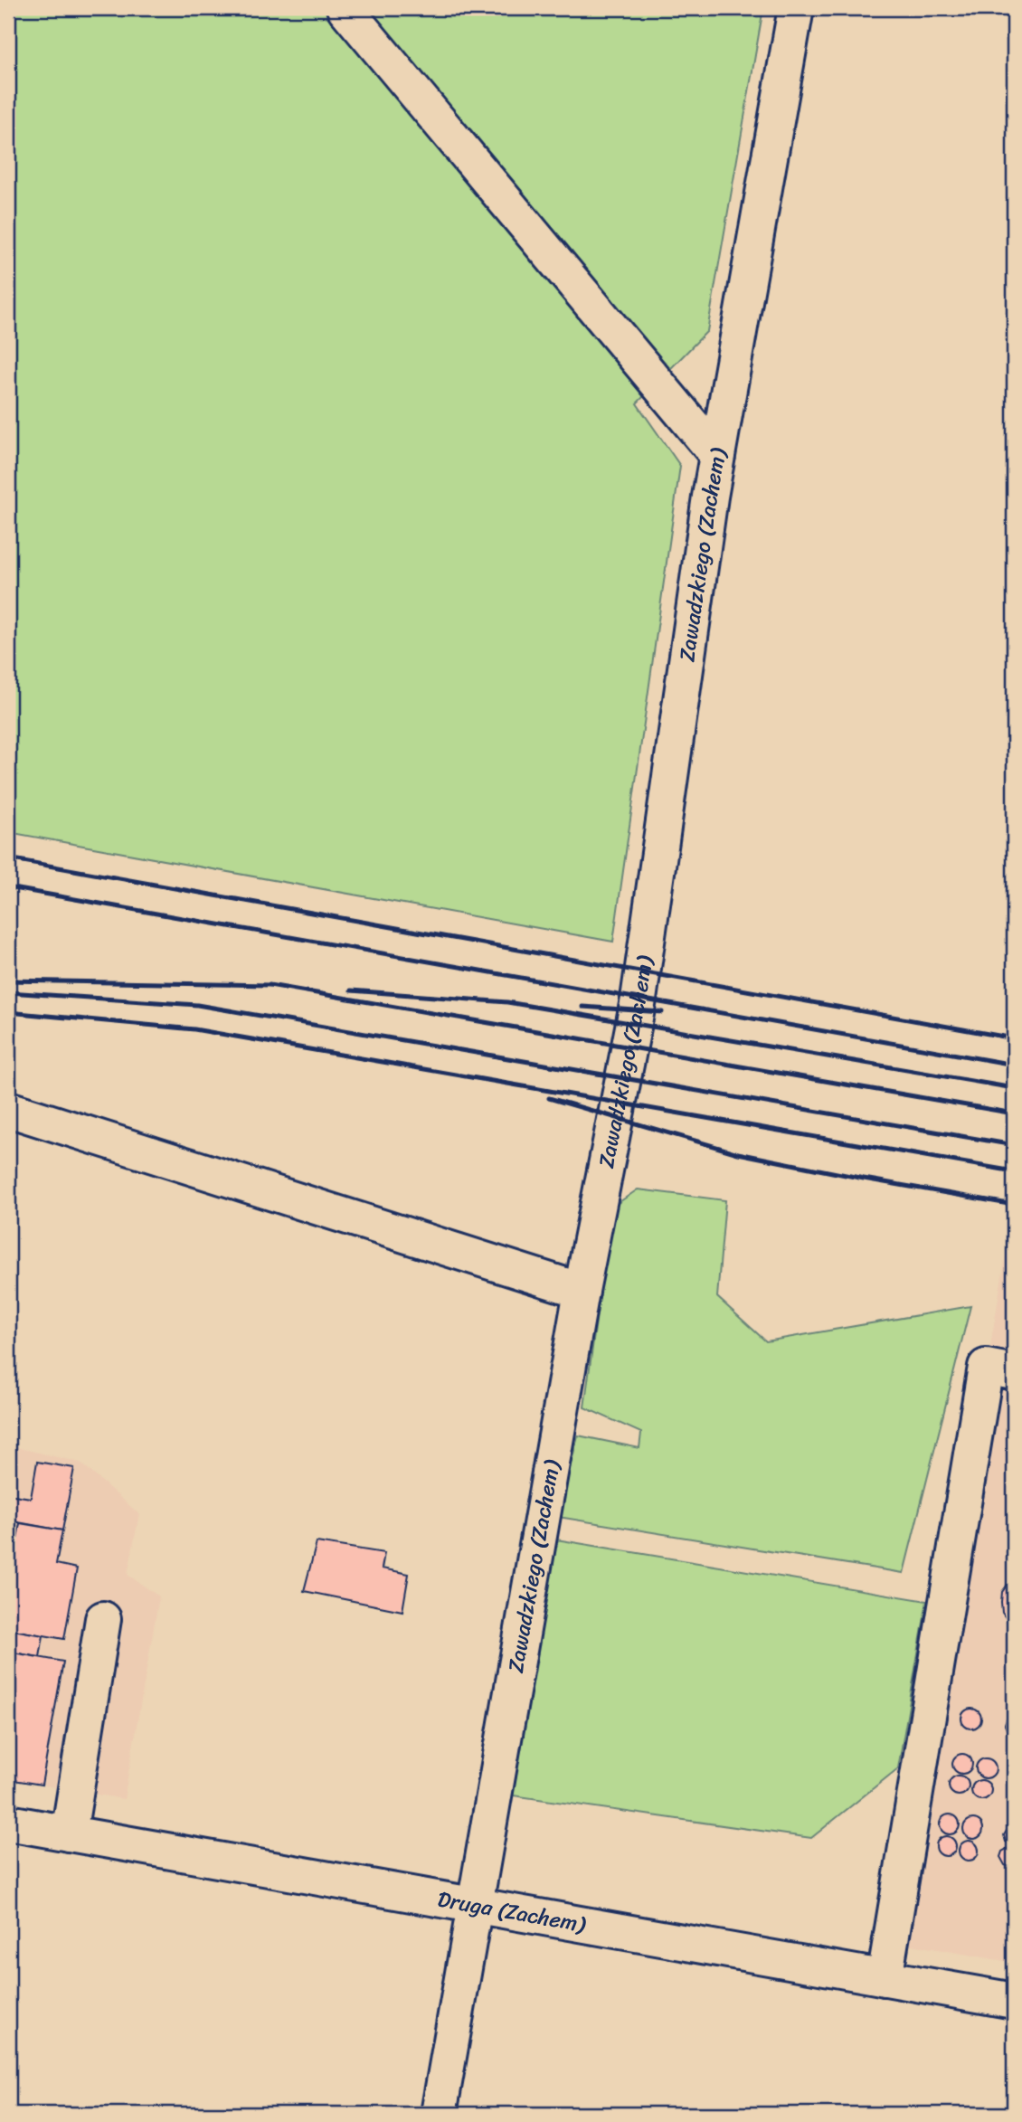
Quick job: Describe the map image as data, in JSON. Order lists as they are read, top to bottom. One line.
{"streets":{"lane":["Zawadzkiego (Zachem)","Druga (Zachem)"]},"crossings":[["Zawadzkiego (Zachem)","Druga (Zachem)"]]}
